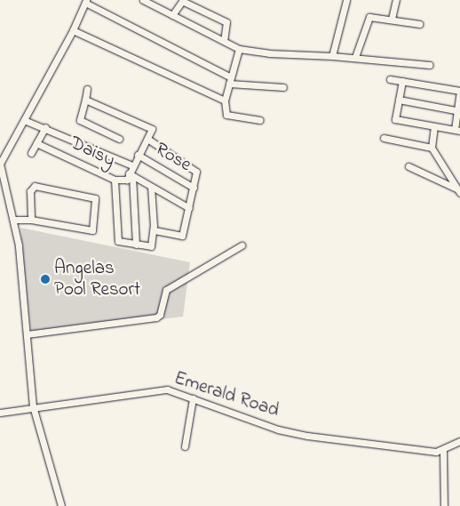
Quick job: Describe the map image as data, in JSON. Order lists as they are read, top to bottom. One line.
{"streets":{"street":["Daisy","Rose","Emerald Road"]},"places":["Angelas Pool Resort"]}
